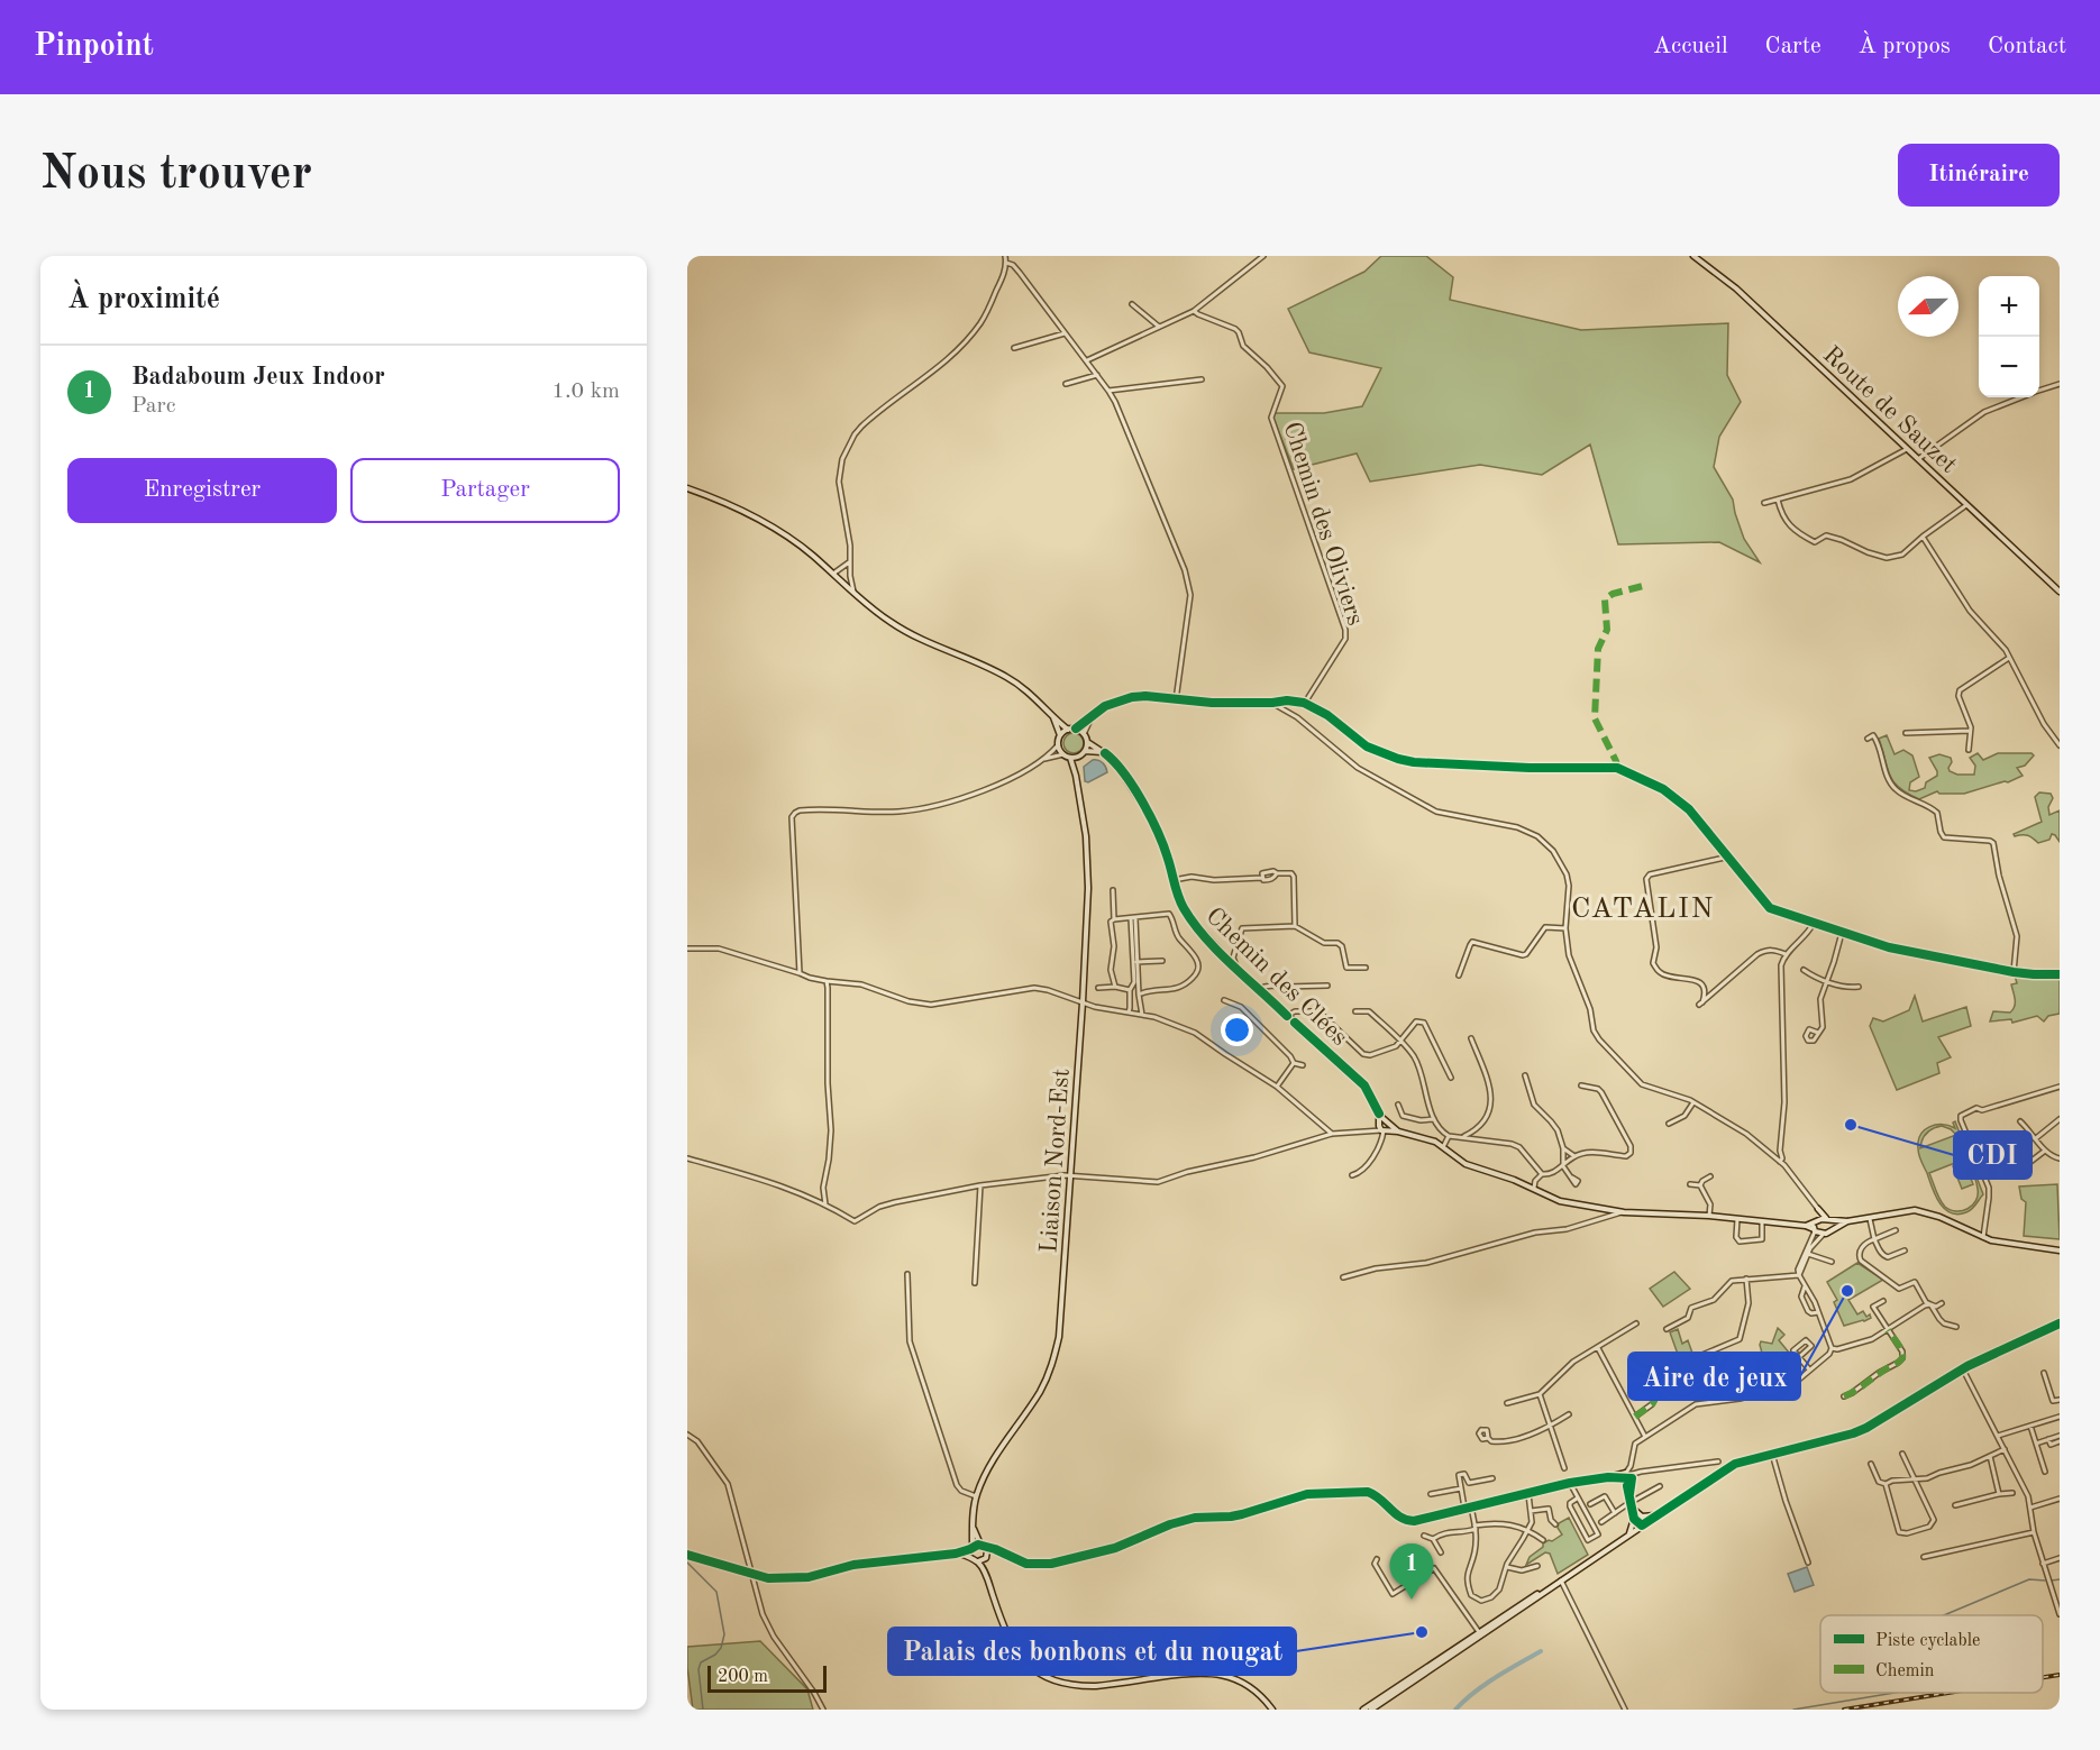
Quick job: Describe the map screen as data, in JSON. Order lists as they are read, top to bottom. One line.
{"streets":{"main road":["Route de Sauzet","Chemin des Clées","Liaison Nord-Est"],"street":["Chemin des Oliviers"]},"crossings":[["Chemin des Clées","Liaison Nord-Est"]],"districts":["CATALIN"],"places":["CDI","Aire de jeux","Palais des bonbons et du nougat"],"legend":["Piste cyclable","Chemin"],"scale_bar":"200 m","north":"left","page":{"header":"Pinpoint","nav":["Accueil","Carte","À propos","Contact"],"buttons":["Itinéraire",["Enregistrer","Partager"]],"title":"Nous trouver","heading":"À proximité","map_buttons":["+","−"],"list":[{"mark":"1","name":"Badaboum Jeux Indoor","note":"Parc","value":"1.0 km"}],"pins":"1","scale":"200 m"}}
